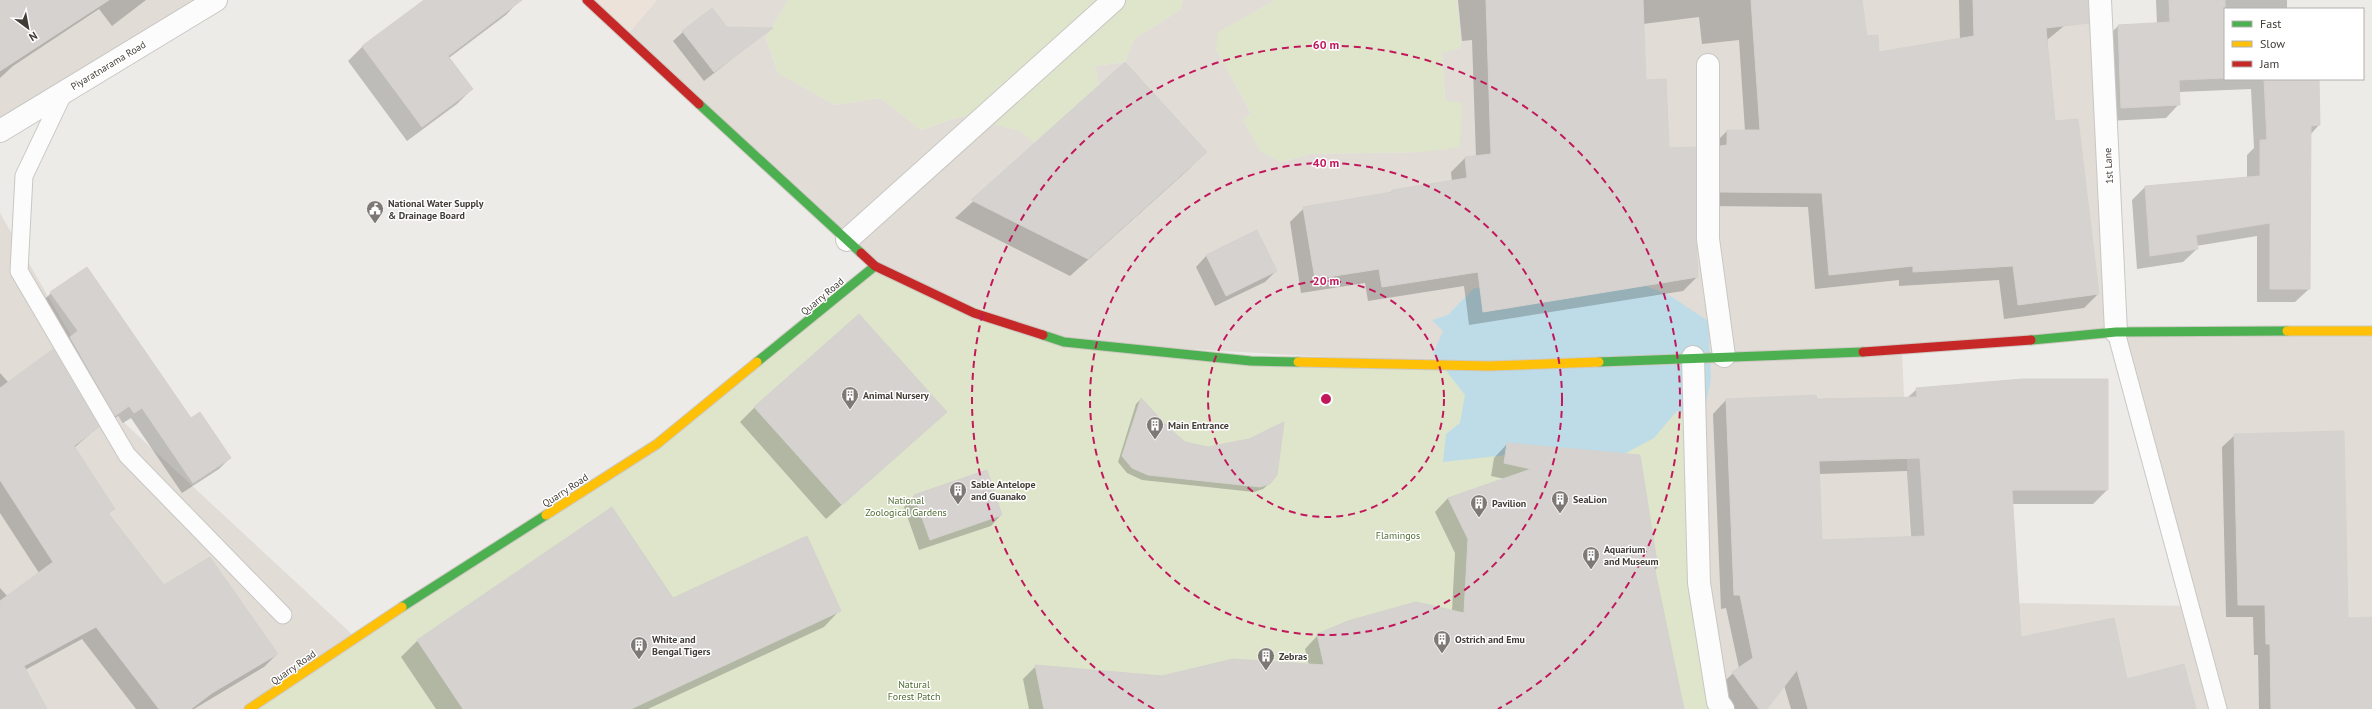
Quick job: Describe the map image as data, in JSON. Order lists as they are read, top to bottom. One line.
{"streets":{"main road":["Quarry Road"],"street":["Piyaratnarama Road","1st Lane"]},"parks":["National Zoological Gardens","Flamingos","Natural Forest Patch"],"places":{"public building":["National Water Supply & Drainage Board"],"building":["Animal Nursery","Main Entrance","Sable Antelope and Guanako","SeaLion","Pavilion","Aquarium and Museum","Ostrich and Emu","White and Bengal Tigers","Zebras"]},"legend":["Fast","Slow","Jam"],"north":"bottom right","rings":["60 m","40 m","20 m"]}
